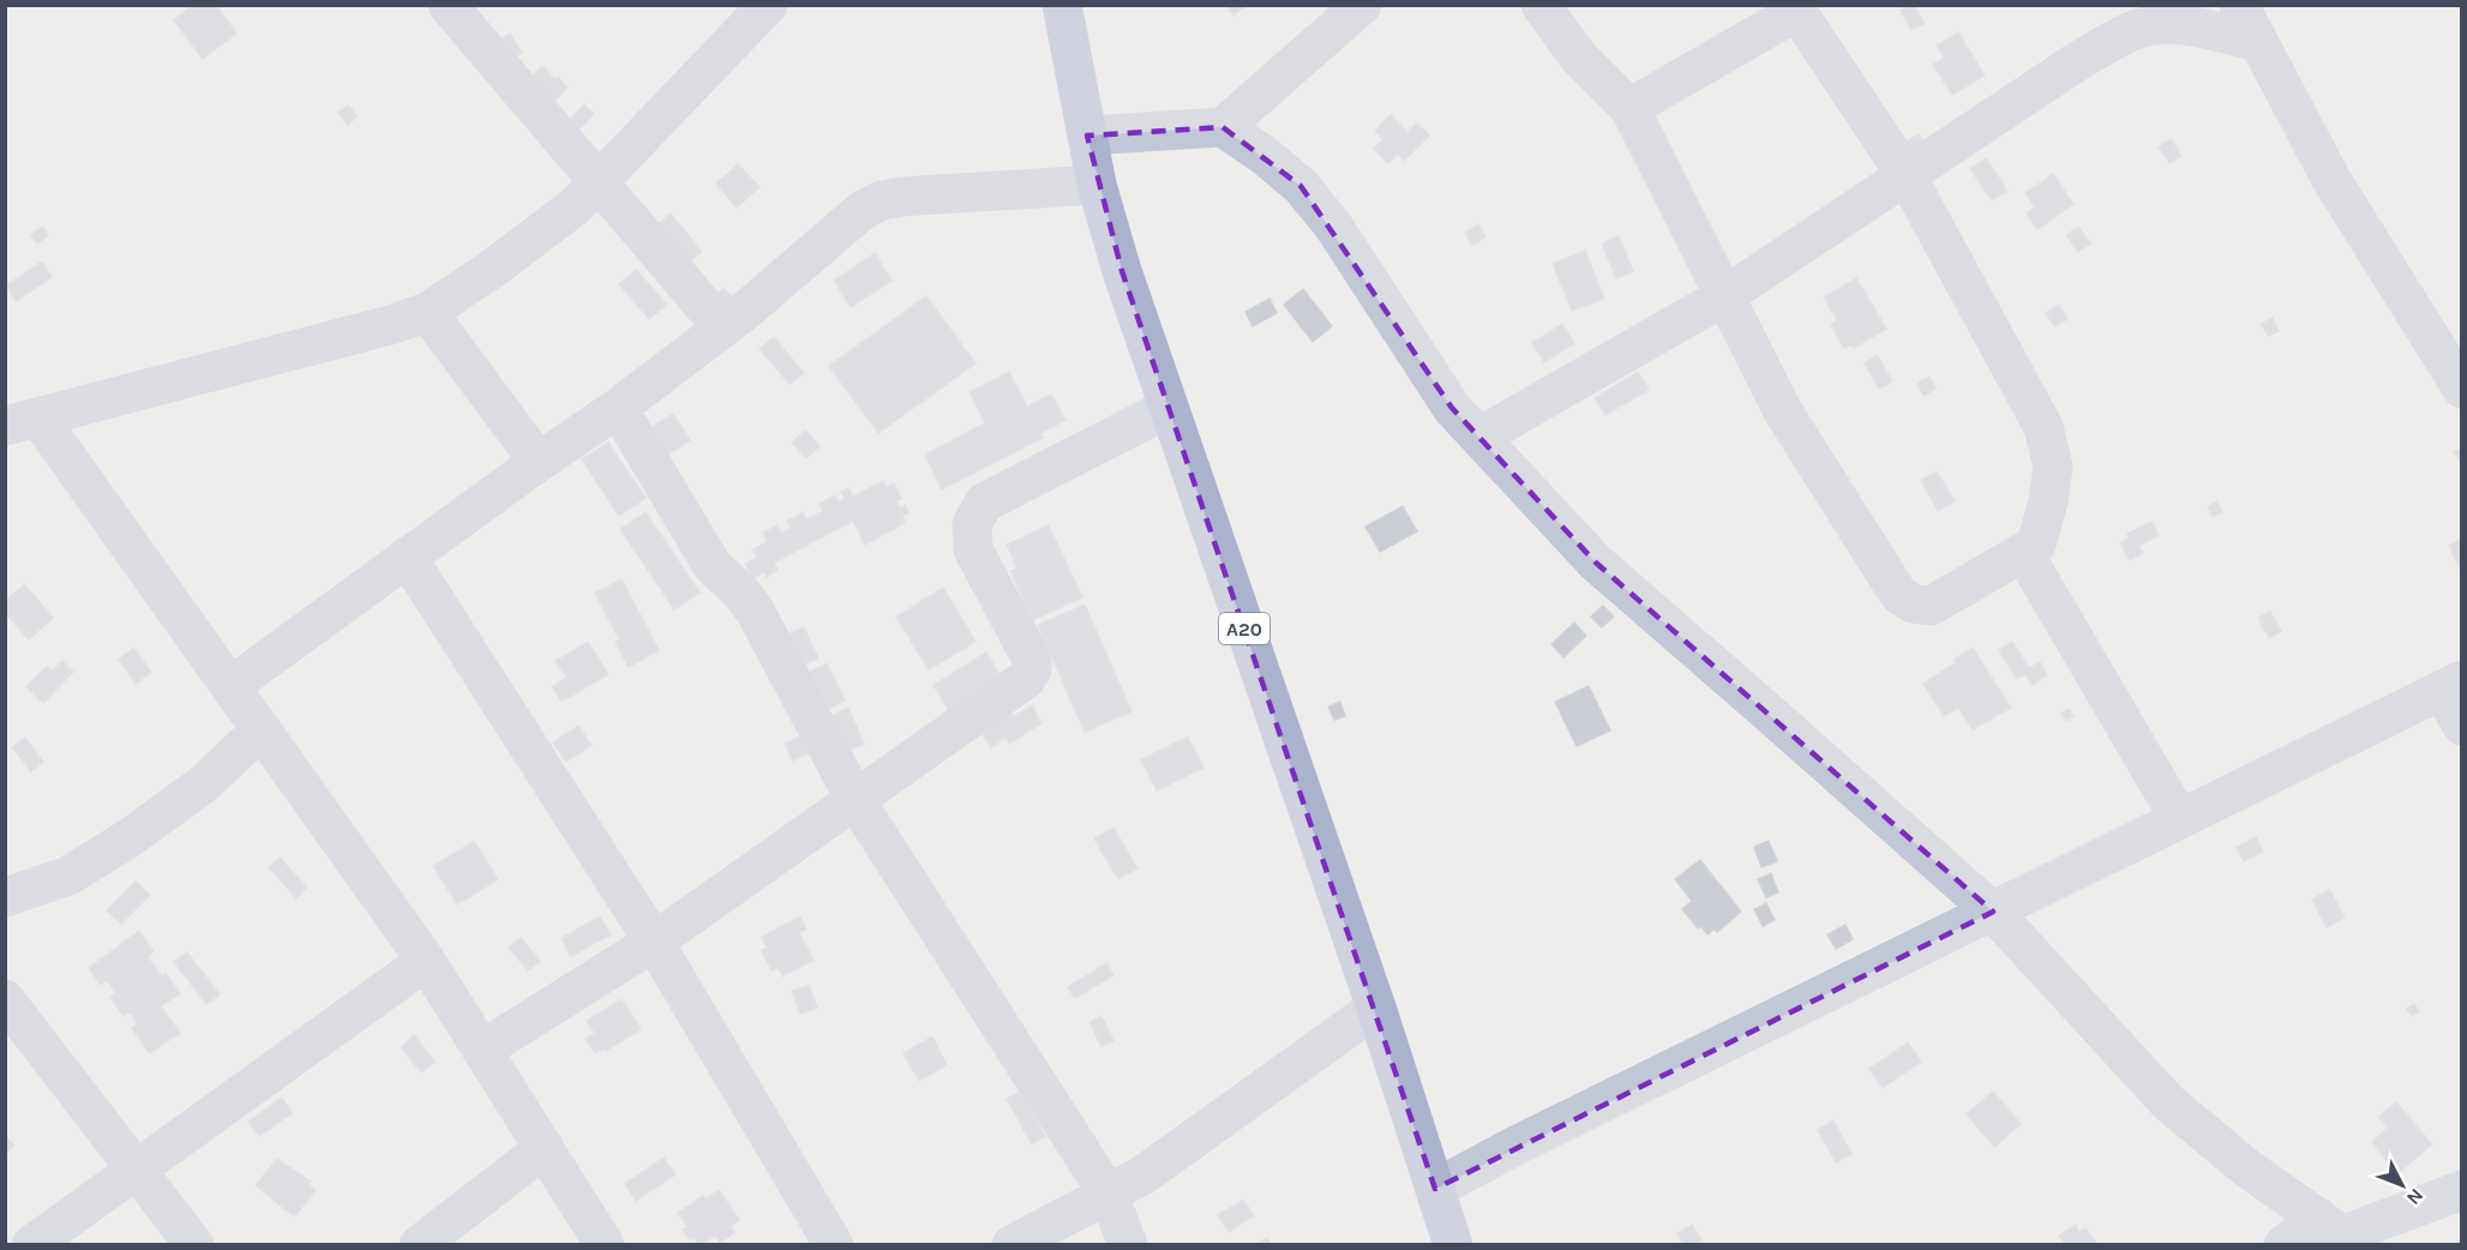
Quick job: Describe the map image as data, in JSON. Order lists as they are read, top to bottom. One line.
{"streets":{"main road":["A20"]},"north":"bottom right"}
